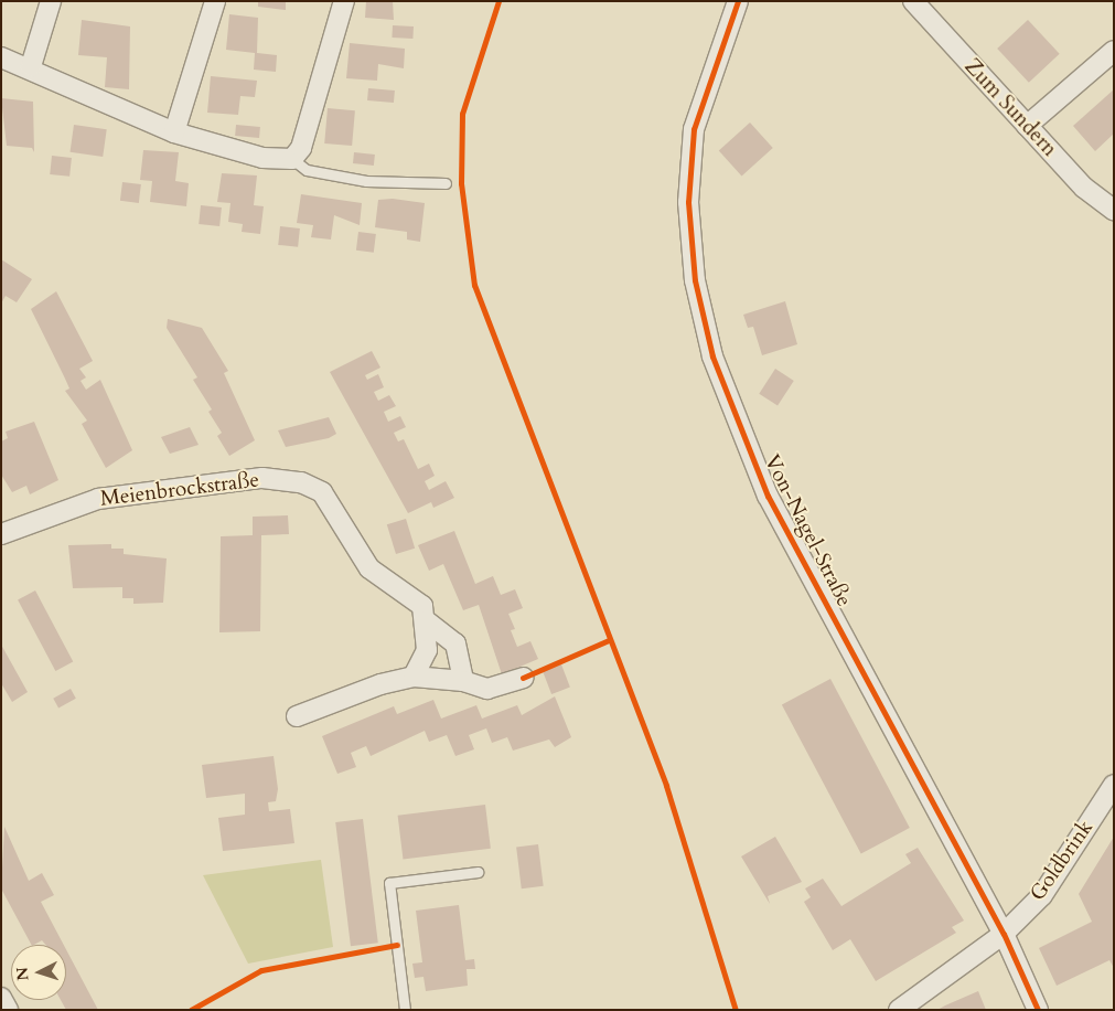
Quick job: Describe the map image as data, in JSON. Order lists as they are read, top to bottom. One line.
{"streets":{"street":["Zum Sundern","Meienbrockstraße","Von-Nagel-Straße","Goldbrink"]},"crossings":[["Von-Nagel-Straße","Goldbrink"]],"north":"left"}
